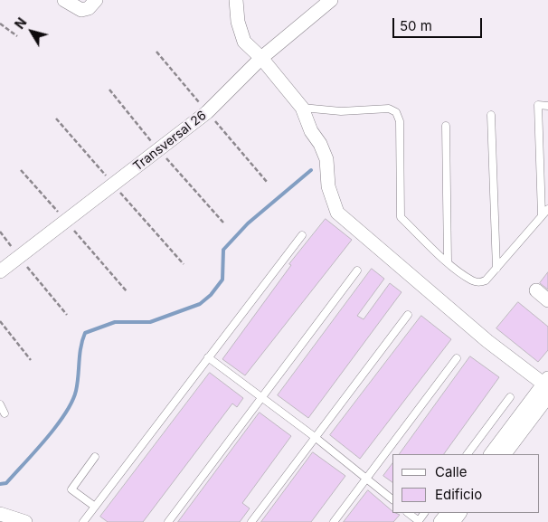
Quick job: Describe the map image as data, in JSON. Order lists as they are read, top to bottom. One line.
{"streets":{"street":["Transversal 26"]},"legend":["Calle","Edificio"],"scale_bar":"50 m","north":"top left"}
